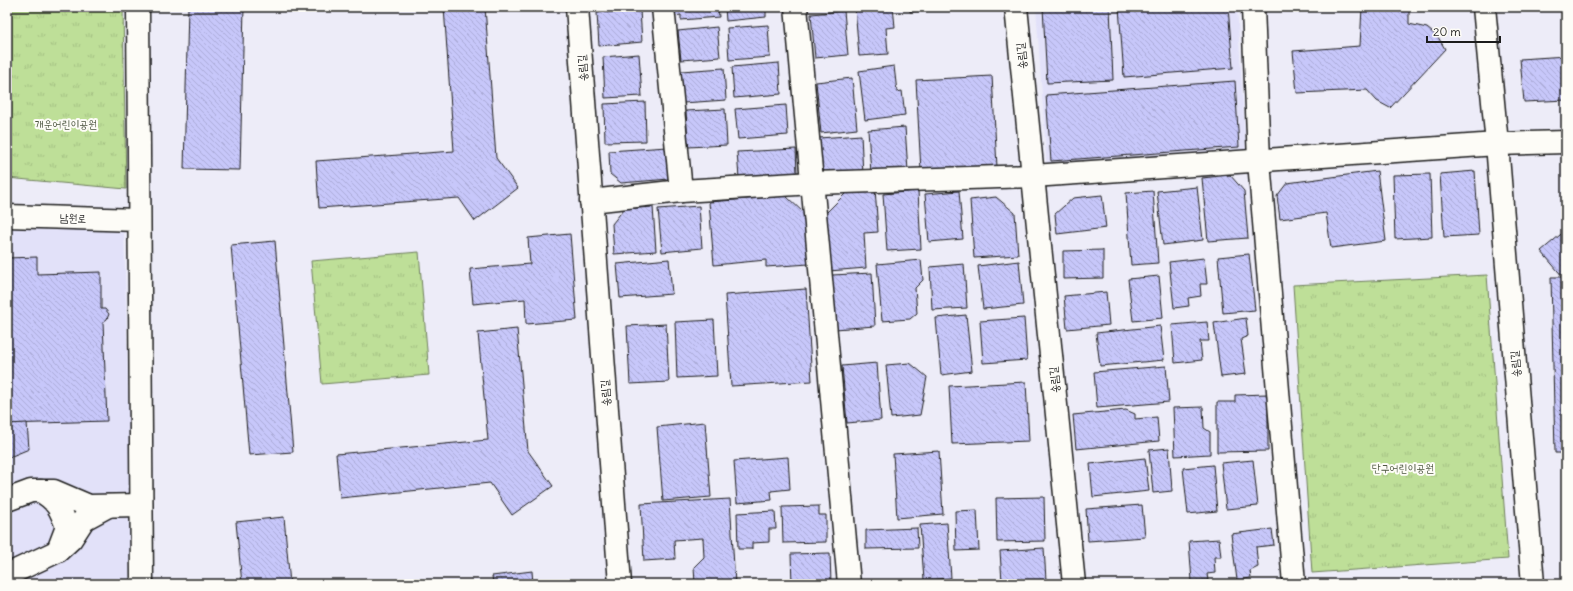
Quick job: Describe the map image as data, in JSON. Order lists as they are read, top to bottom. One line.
{"streets":{"street":["송림길","남원로"]},"parks":["개운어린이공원","단구어린이공원"],"scale_bar":"20 m"}
